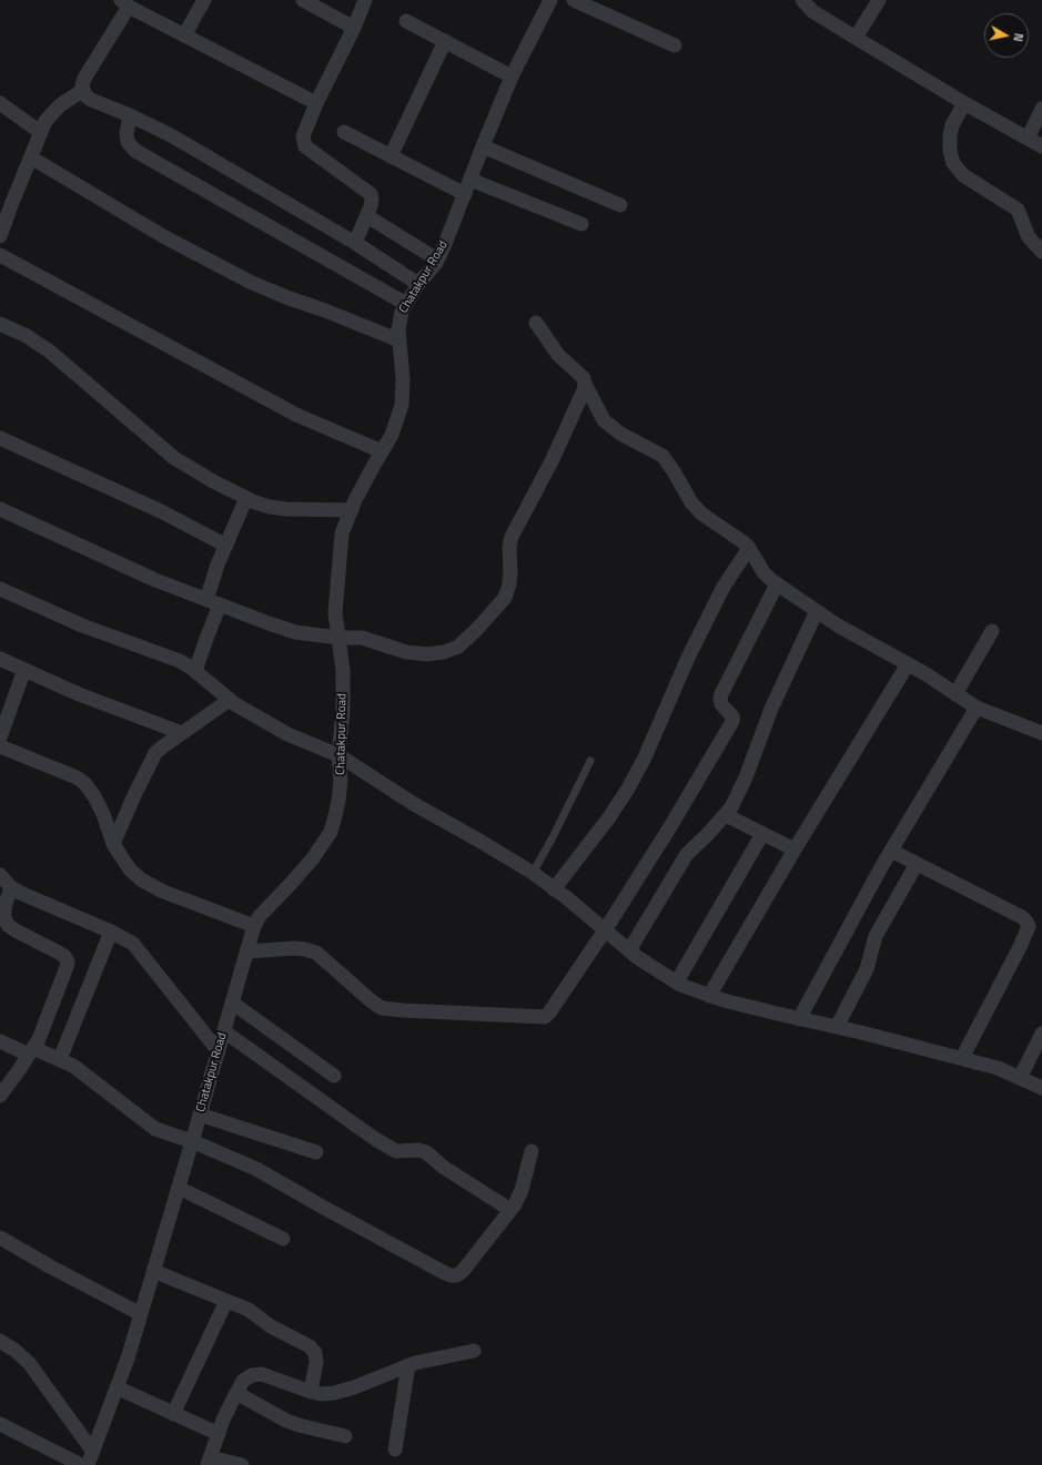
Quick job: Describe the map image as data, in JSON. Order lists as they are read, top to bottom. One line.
{"streets":{"street":["Chatakpur Road"]},"north":"right"}
